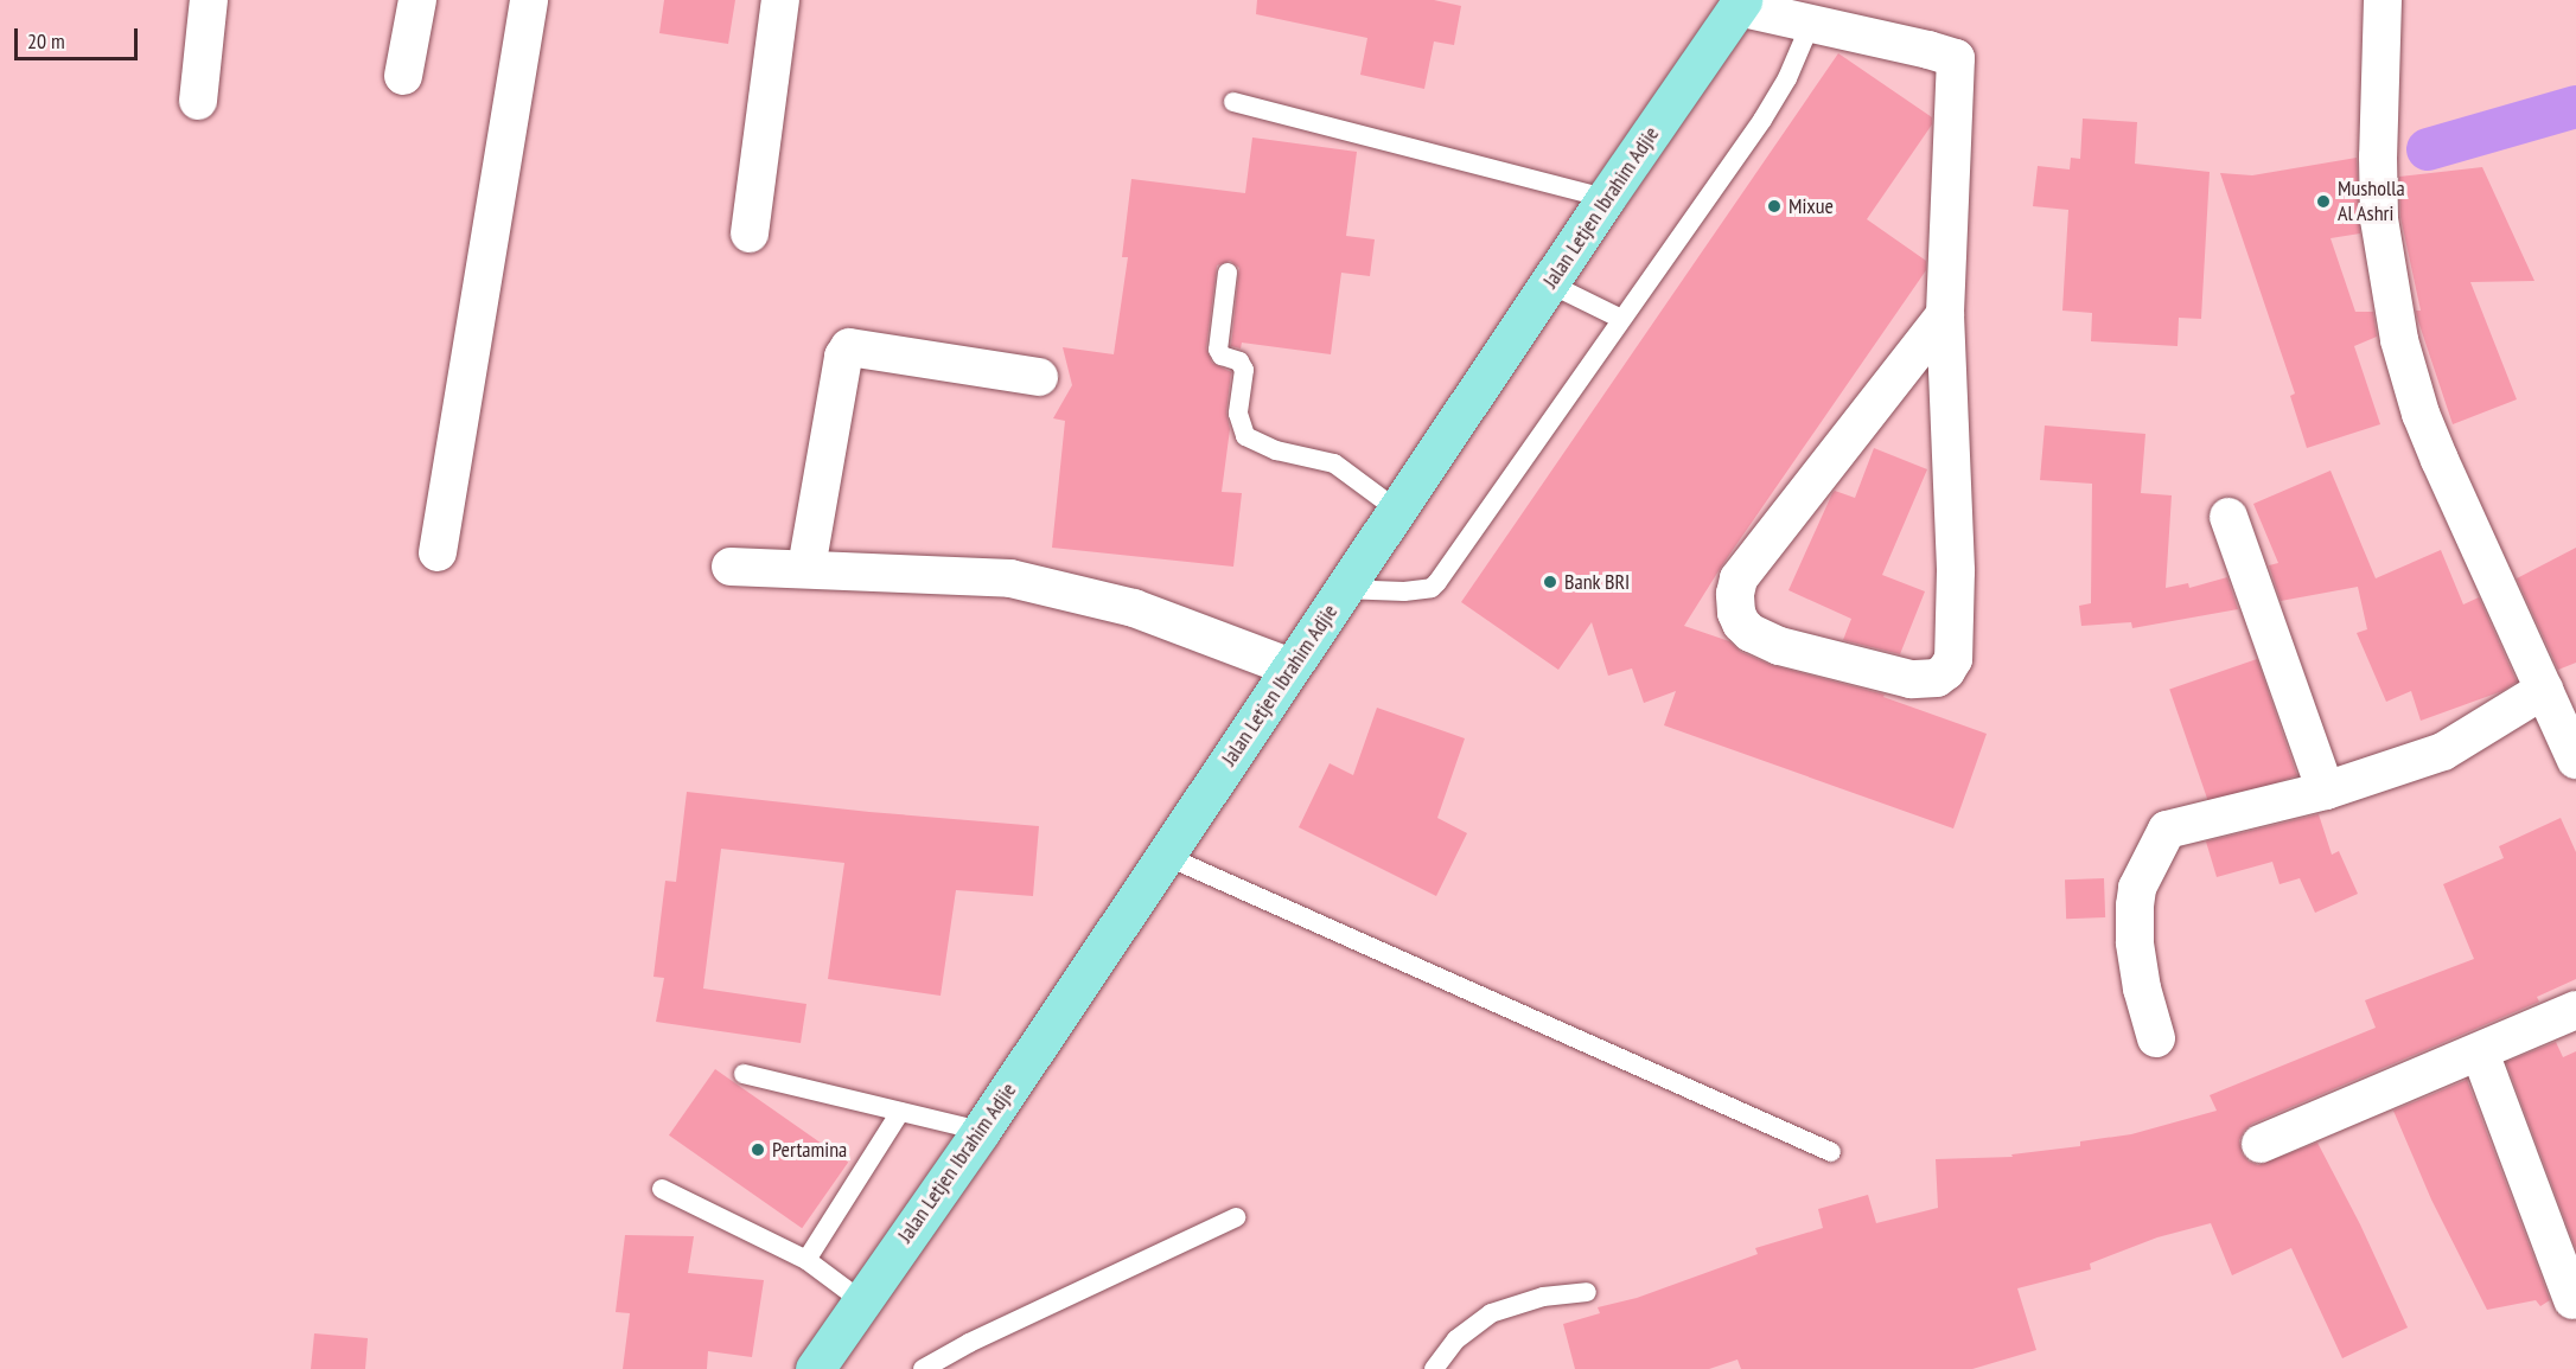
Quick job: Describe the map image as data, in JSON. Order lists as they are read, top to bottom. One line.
{"streets":{"main road":["Jalan Letjen Ibrahim Adjie"]},"places":["Musholla Al Ashri","Mixue","Bank BRI","Pertamina"],"scale_bar":"20 m"}
